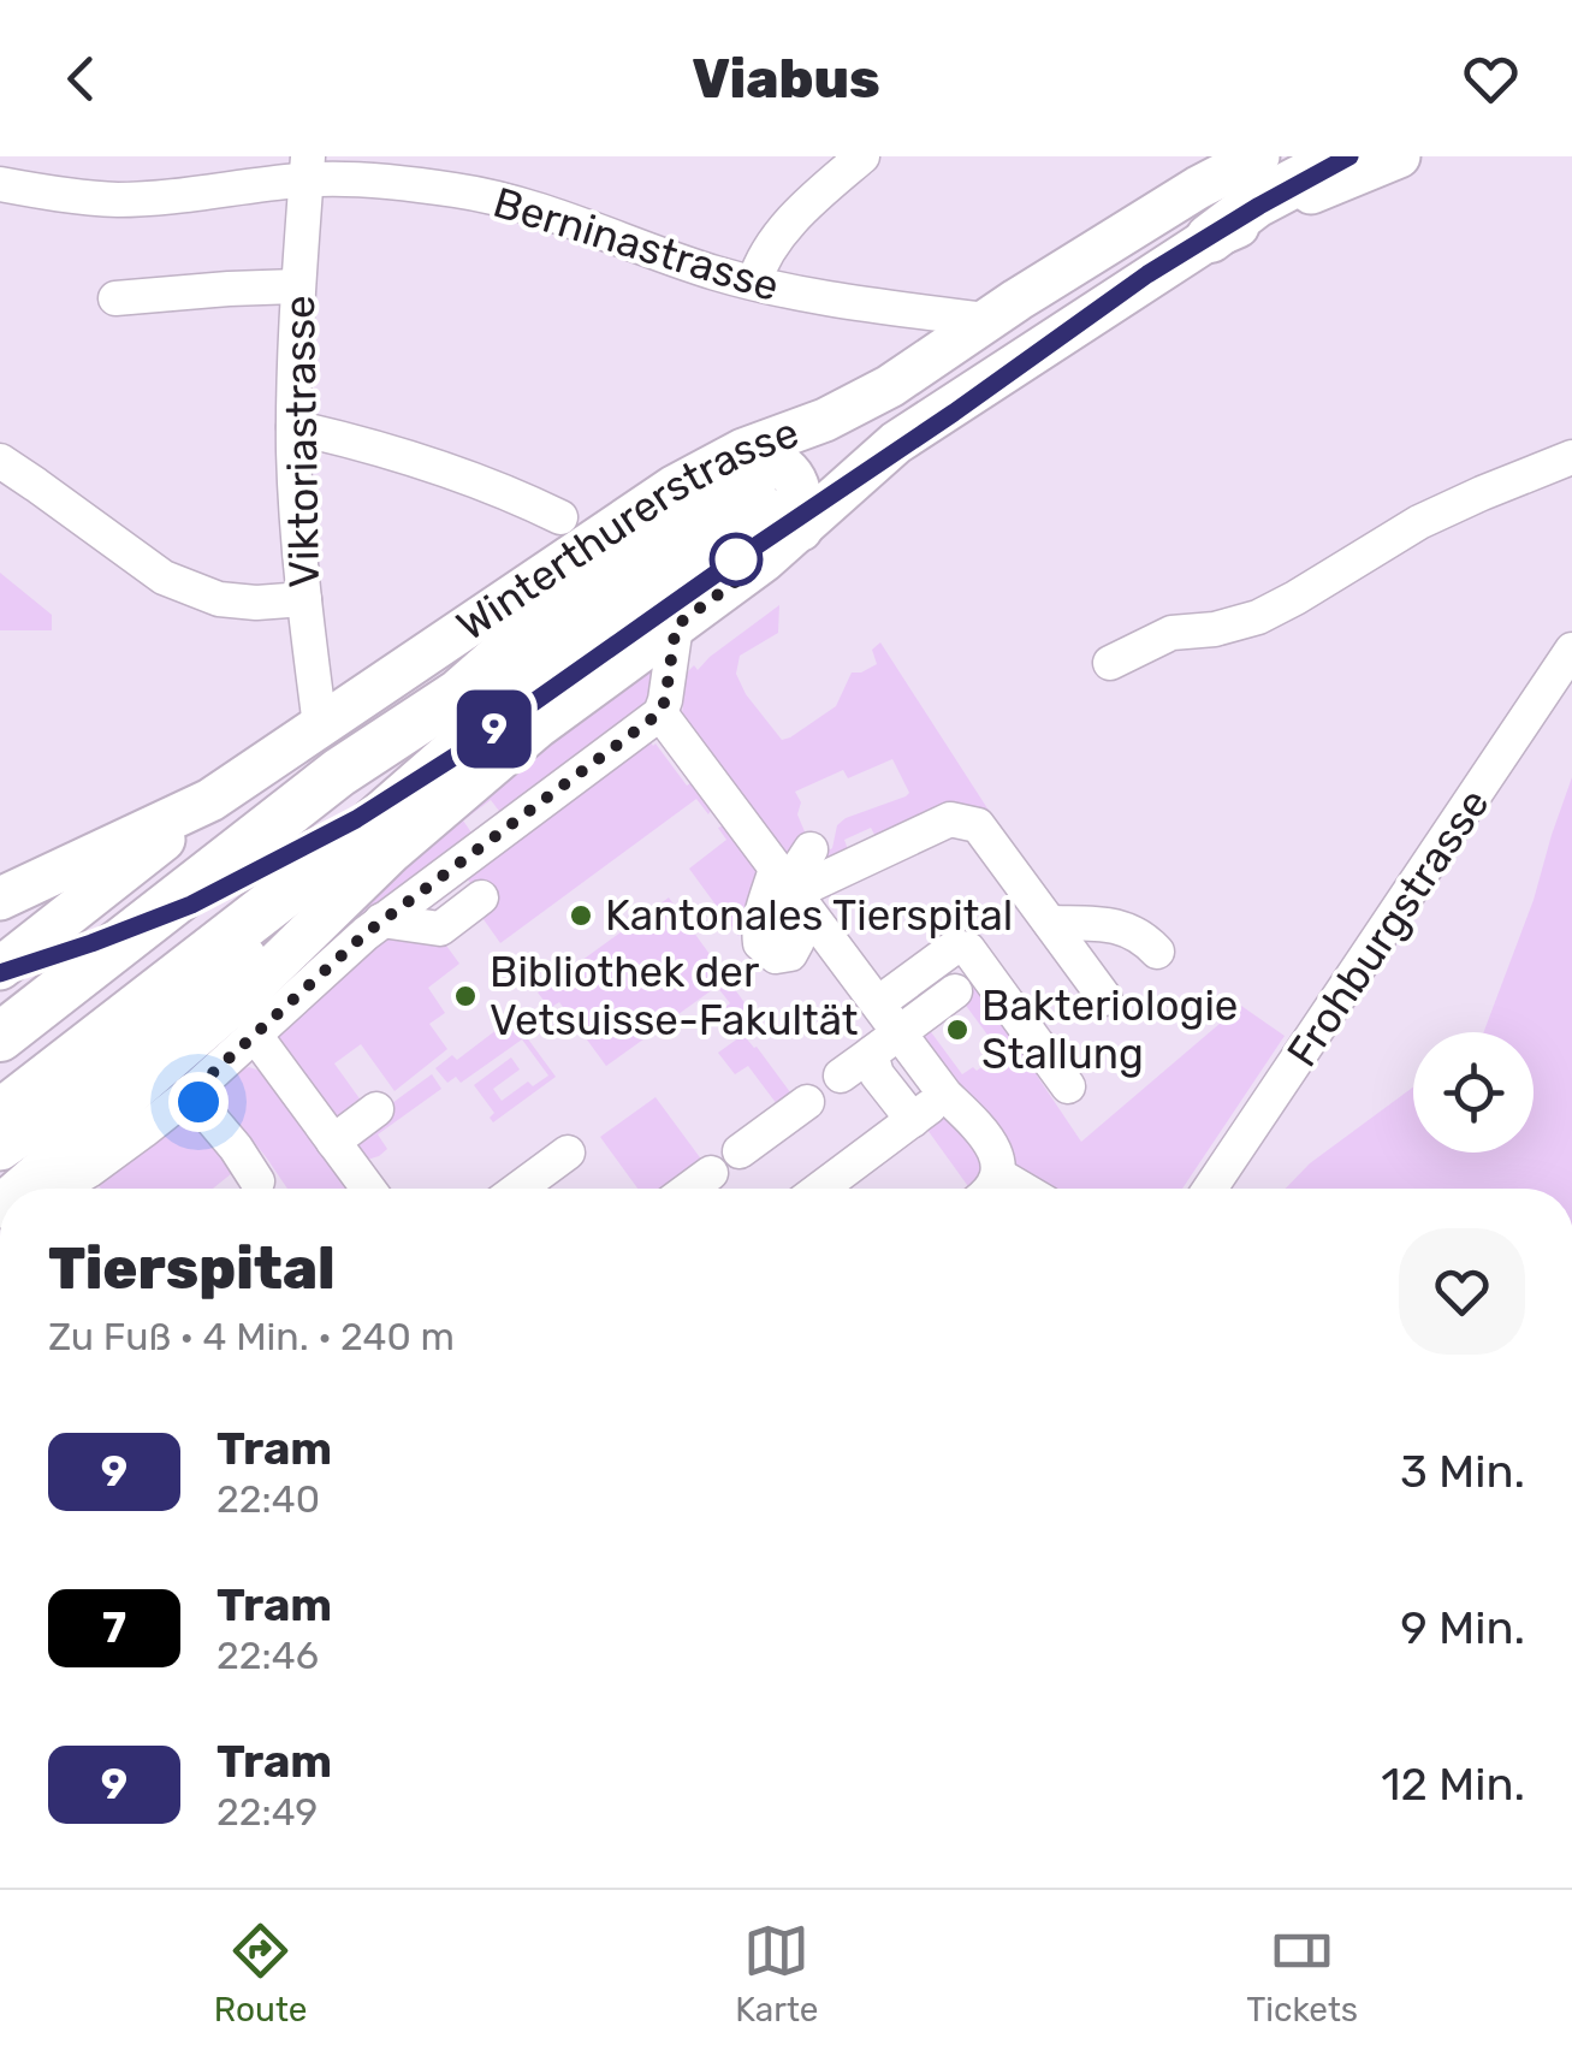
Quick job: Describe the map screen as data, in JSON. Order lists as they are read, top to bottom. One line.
{"streets":{"main road":["Winterthurerstrasse"],"street":["Berninastrasse","Viktoriastrasse","Frohburgstrasse"]},"crossings":[["Berninastrasse","Viktoriastrasse"],["Berninastrasse","Winterthurerstrasse"],["Viktoriastrasse","Winterthurerstrasse"]],"places":["Kantonales Tierspital","Bibliothek der Vetsuisse-Fakultät","Bakteriologie Stallung"],"lines":["tram line 9"],"page":{"header":"Viabus","on_map":"9","heading":["Tierspital","Zu Fuß · 4 Min. · 240 m"],"list":[{"mark":"9","name":"Tram","note":"22:40","value":"3 Min."},{"mark":"7","name":"Tram","note":"22:46","value":"9 Min."},{"mark":"9","name":"Tram","note":"22:49","value":"12 Min."}],"tabs":["Route","Karte","Tickets"]}}
